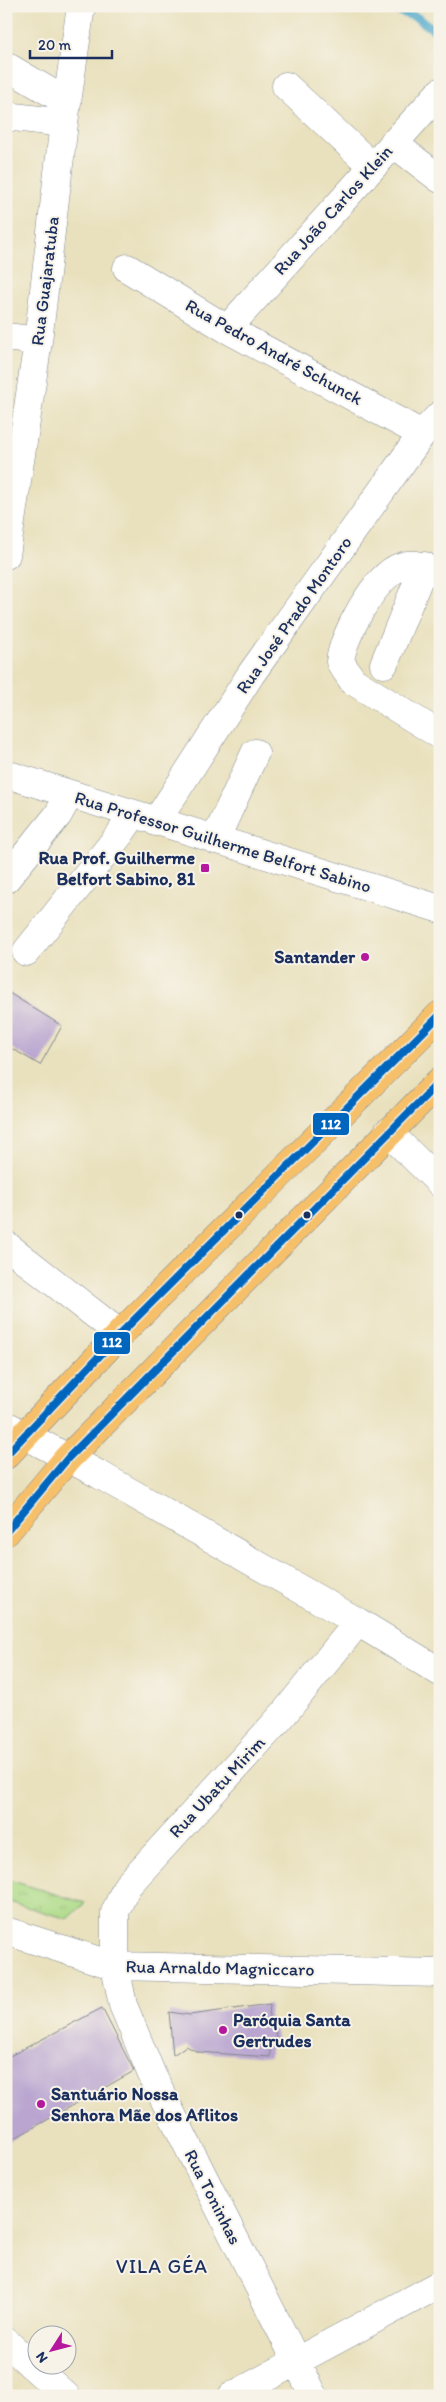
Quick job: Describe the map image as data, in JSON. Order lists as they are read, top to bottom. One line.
{"streets":{"street":["Rua João Carlos Klein","Rua Guajaratuba","Rua Pedro André Schunck","Rua José Prado Montoro","Rua Professor Guilherme Belfort Sabino","Rua Ubatu Mirim","Rua Arnaldo Magniccaro","Rua Toninhas"]},"crossings":[["Rua João Carlos Klein","Rua Pedro André Schunck"],["Rua Pedro André Schunck","Rua José Prado Montoro"],["Rua José Prado Montoro","Rua Professor Guilherme Belfort Sabino"],["Rua Ubatu Mirim","Rua Arnaldo Magniccaro"],["Rua Ubatu Mirim","Rua Toninhas"],["Rua Arnaldo Magniccaro","Rua Toninhas"]],"districts":["VILA GÉA"],"places":{"transit":["Rua Prof. Guilherme Belfort Sabino, 81"],"other":["Santander","Paróquia Santa Gertrudes","Santuário Nossa Senhora Mãe dos Aflitos"]},"lines":["transit line 112"],"scale_bar":"20 m","north":"bottom left"}
